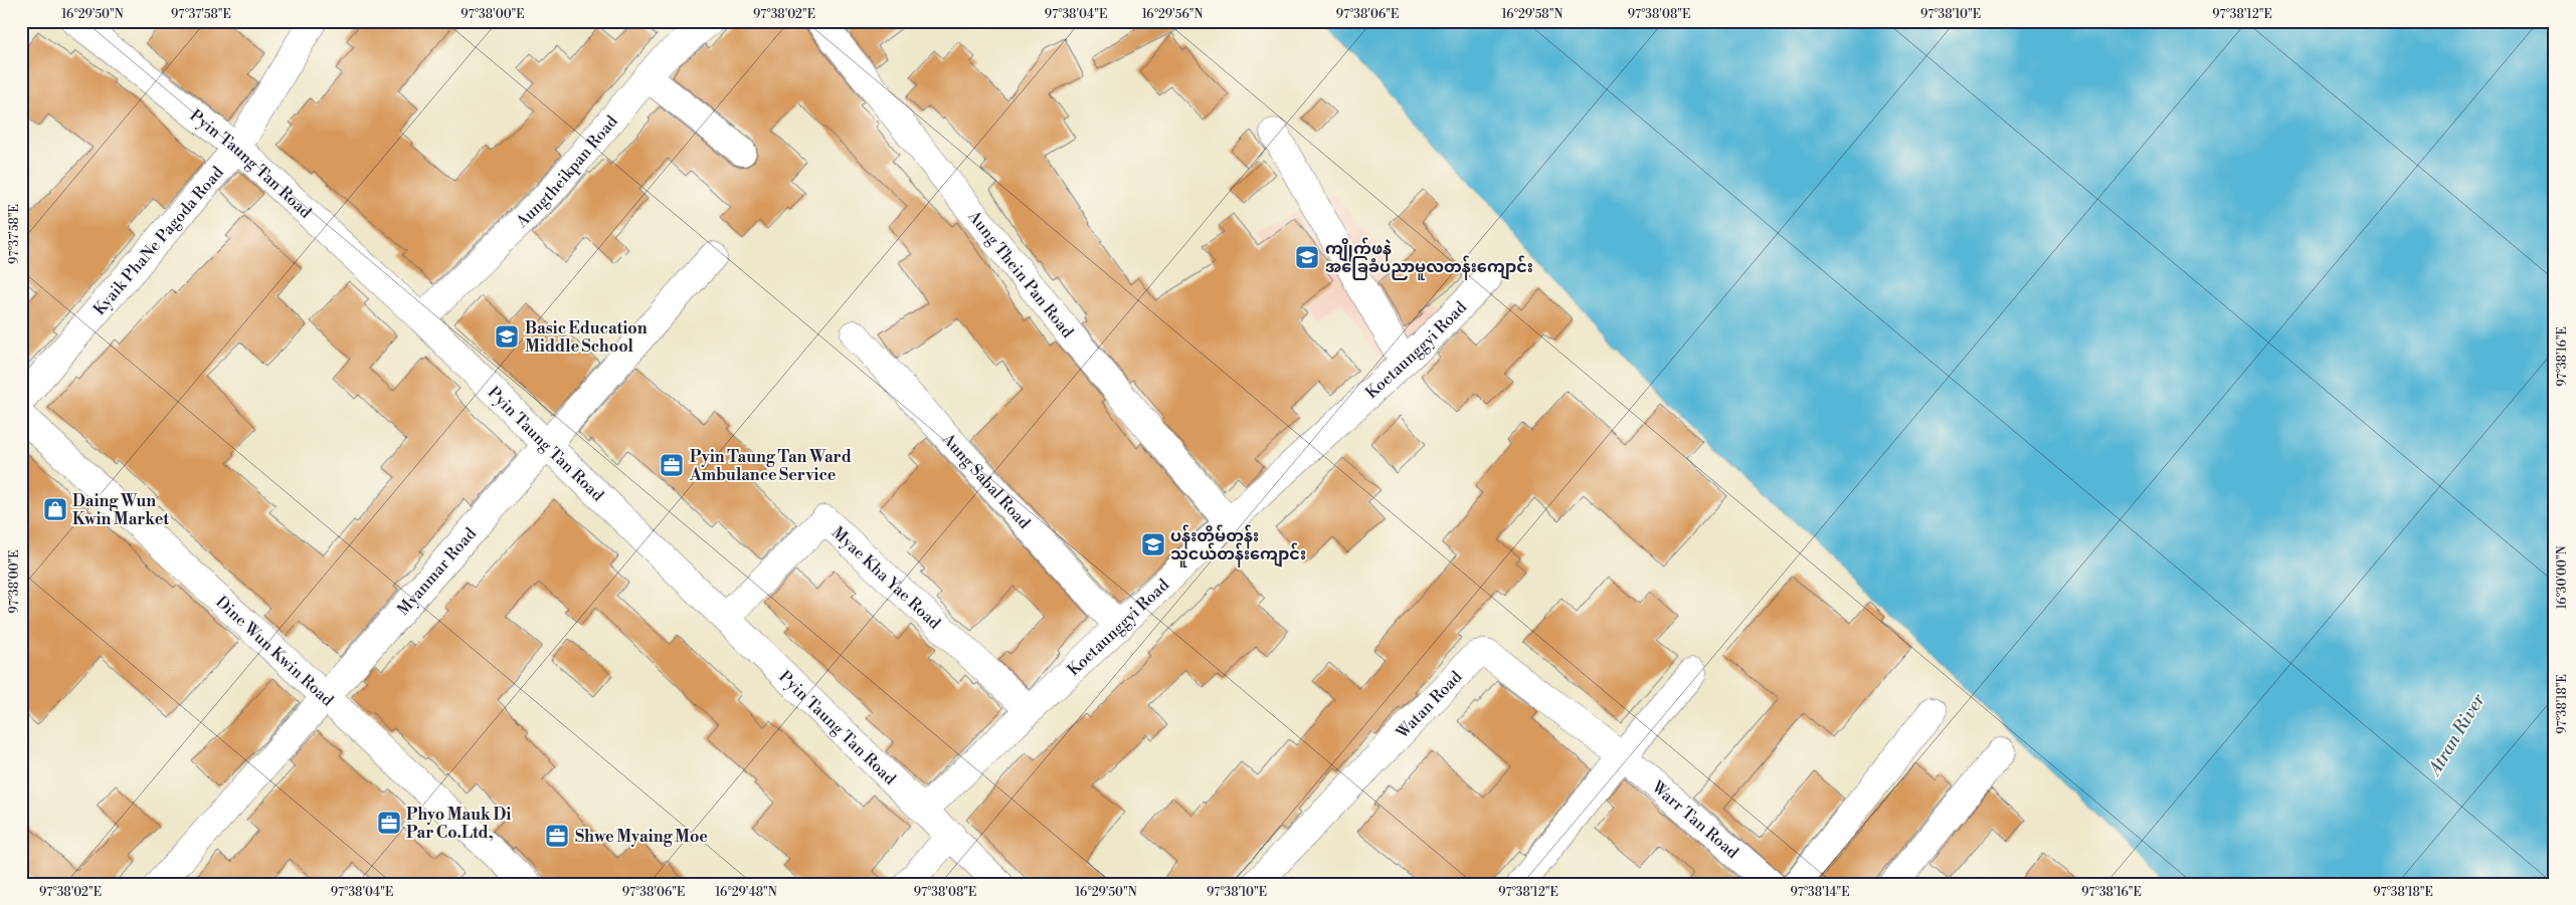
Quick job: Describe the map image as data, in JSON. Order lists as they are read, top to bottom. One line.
{"streets":{"street":["Pyin Taung Tan Road","Aungtheikpan Road","Kyaik PhaNe Pagoda Road","Aung Thein Pan Road","Koetaunggyi Road","Aung Sabal Road","Myanmar Road","Myae Kha Yae Road","Dine Wun Kwin Road","Watan Road","Warr Tan Road"]},"crossings":[["Pyin Taung Tan Road","Aungtheikpan Road"],["Pyin Taung Tan Road","Kyaik PhaNe Pagoda Road"],["Pyin Taung Tan Road","Koetaunggyi Road"],["Pyin Taung Tan Road","Myanmar Road"],["Pyin Taung Tan Road","Myae Kha Yae Road"],["Aung Thein Pan Road","Koetaunggyi Road"],["Koetaunggyi Road","Aung Sabal Road"],["Koetaunggyi Road","Myae Kha Yae Road"],["Myanmar Road","Dine Wun Kwin Road"],["Watan Road","Warr Tan Road"]],"water":["Atran River"],"places":{"school or university":["ကျိုက်ဖနဲ အခြေခံပညာမူလတန်းကျောင်း","Basic Education Middle School","ပန်းတိမ်တန်း သူငယ်တန်းကျောင်း"],"office":["Pyin Taung Tan Ward Ambulance Service","Phyo Mauk Di Par Co.Ltd,","Shwe Myaing Moe"],"shop":["Daing Wun Kwin Market"]},"coordinates":["16°29'50\"N","97°37'58\"E","97°38'00\"E","97°38'02\"E","97°38'04\"E","16°29'56\"N","97°38'06\"E","16°29'58\"N","97°38'08\"E","97°38'10\"E","97°38'12\"E","97°38'16\"E","16°30'00\"N","97°38'18\"E","16°29'48\"N","97°38'14\"E"]}
